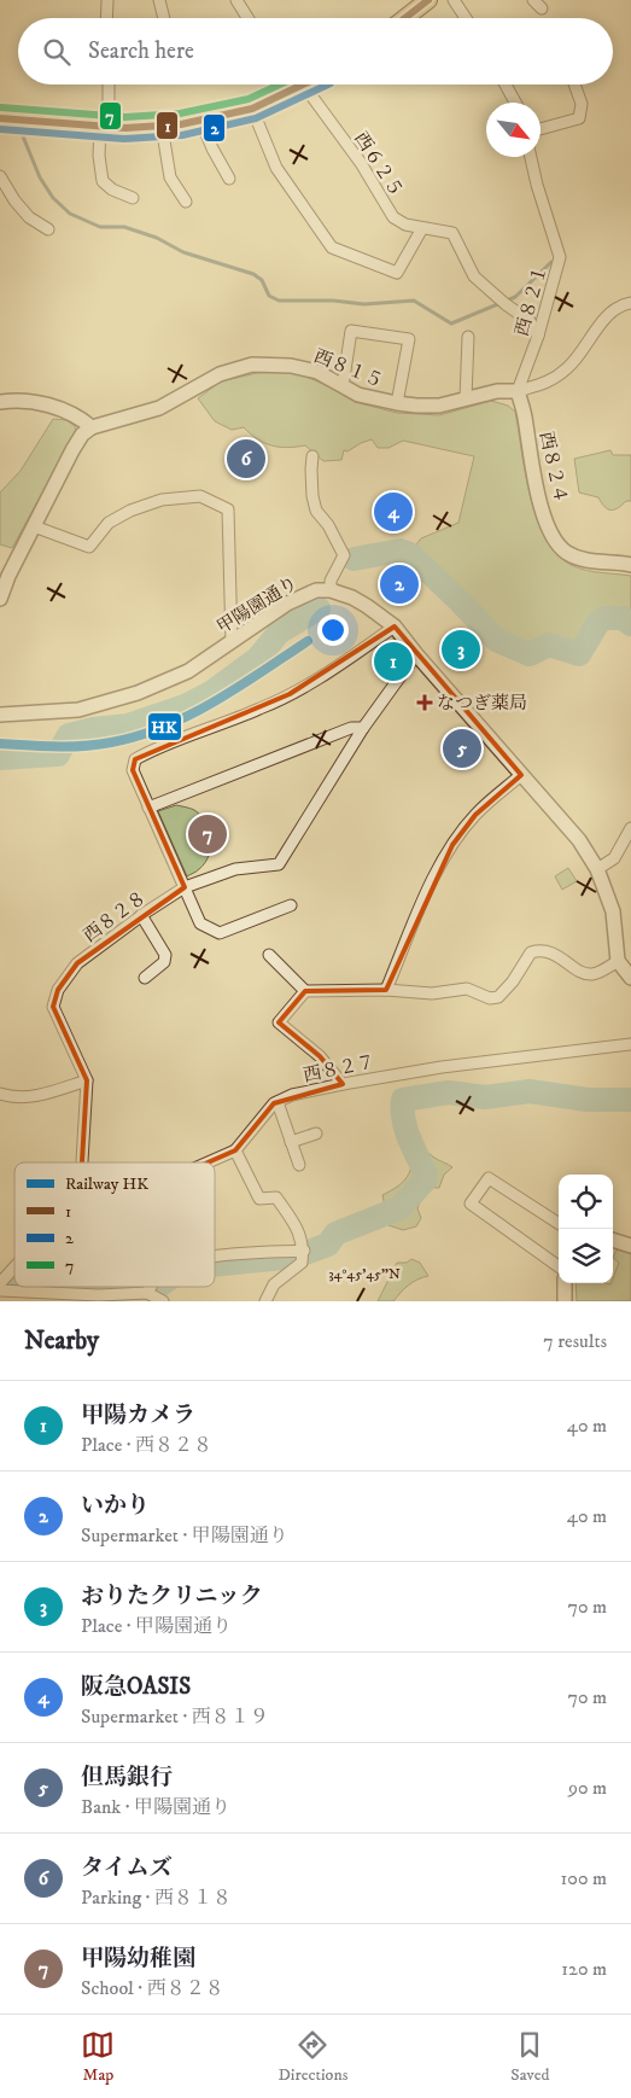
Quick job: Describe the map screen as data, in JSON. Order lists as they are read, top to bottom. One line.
{"streets":{"street":["西６２５","西８２１","西８１５","西８２４","甲陽園通り","西８２８","西８２７"]},"crossings":[["西６２５","西８２１"],["西８２１","西８１５"],["西８２１","西８２４"],["西８１５","西８２４"]],"places":{"health":["なつぎ薬局"]},"lines":["transit line 1","transit line 2","transit line 7","rail line HK"],"legend":["Railway HK","1","2","7"],"north":"bottom right","page":{"search":"Search here","pins":["6","4","2","3","1","5","7"],"heading":["Nearby","7 results"],"list":[{"mark":"1","name":"甲陽カメラ","note":"Place · 西８２８","value":"40 m"},{"mark":"2","name":"いかり","note":"Supermarket · 甲陽園通り","value":"40 m"},{"mark":"3","name":"おりたクリニック","note":"Place · 甲陽園通り","value":"70 m"},{"mark":"4","name":"阪急OASIS","note":"Supermarket · 西８１９","value":"70 m"},{"mark":"5","name":"但馬銀行","note":"Bank · 甲陽園通り","value":"90 m"},{"mark":"6","name":"タイムズ","note":"Parking · 西８１８","value":"100 m"},{"mark":"7","name":"甲陽幼稚園","note":"School · 西８２８","value":"120 m"}],"nav":["Map","Directions","Saved"]},"coordinates":["34°45'45\"N"]}
